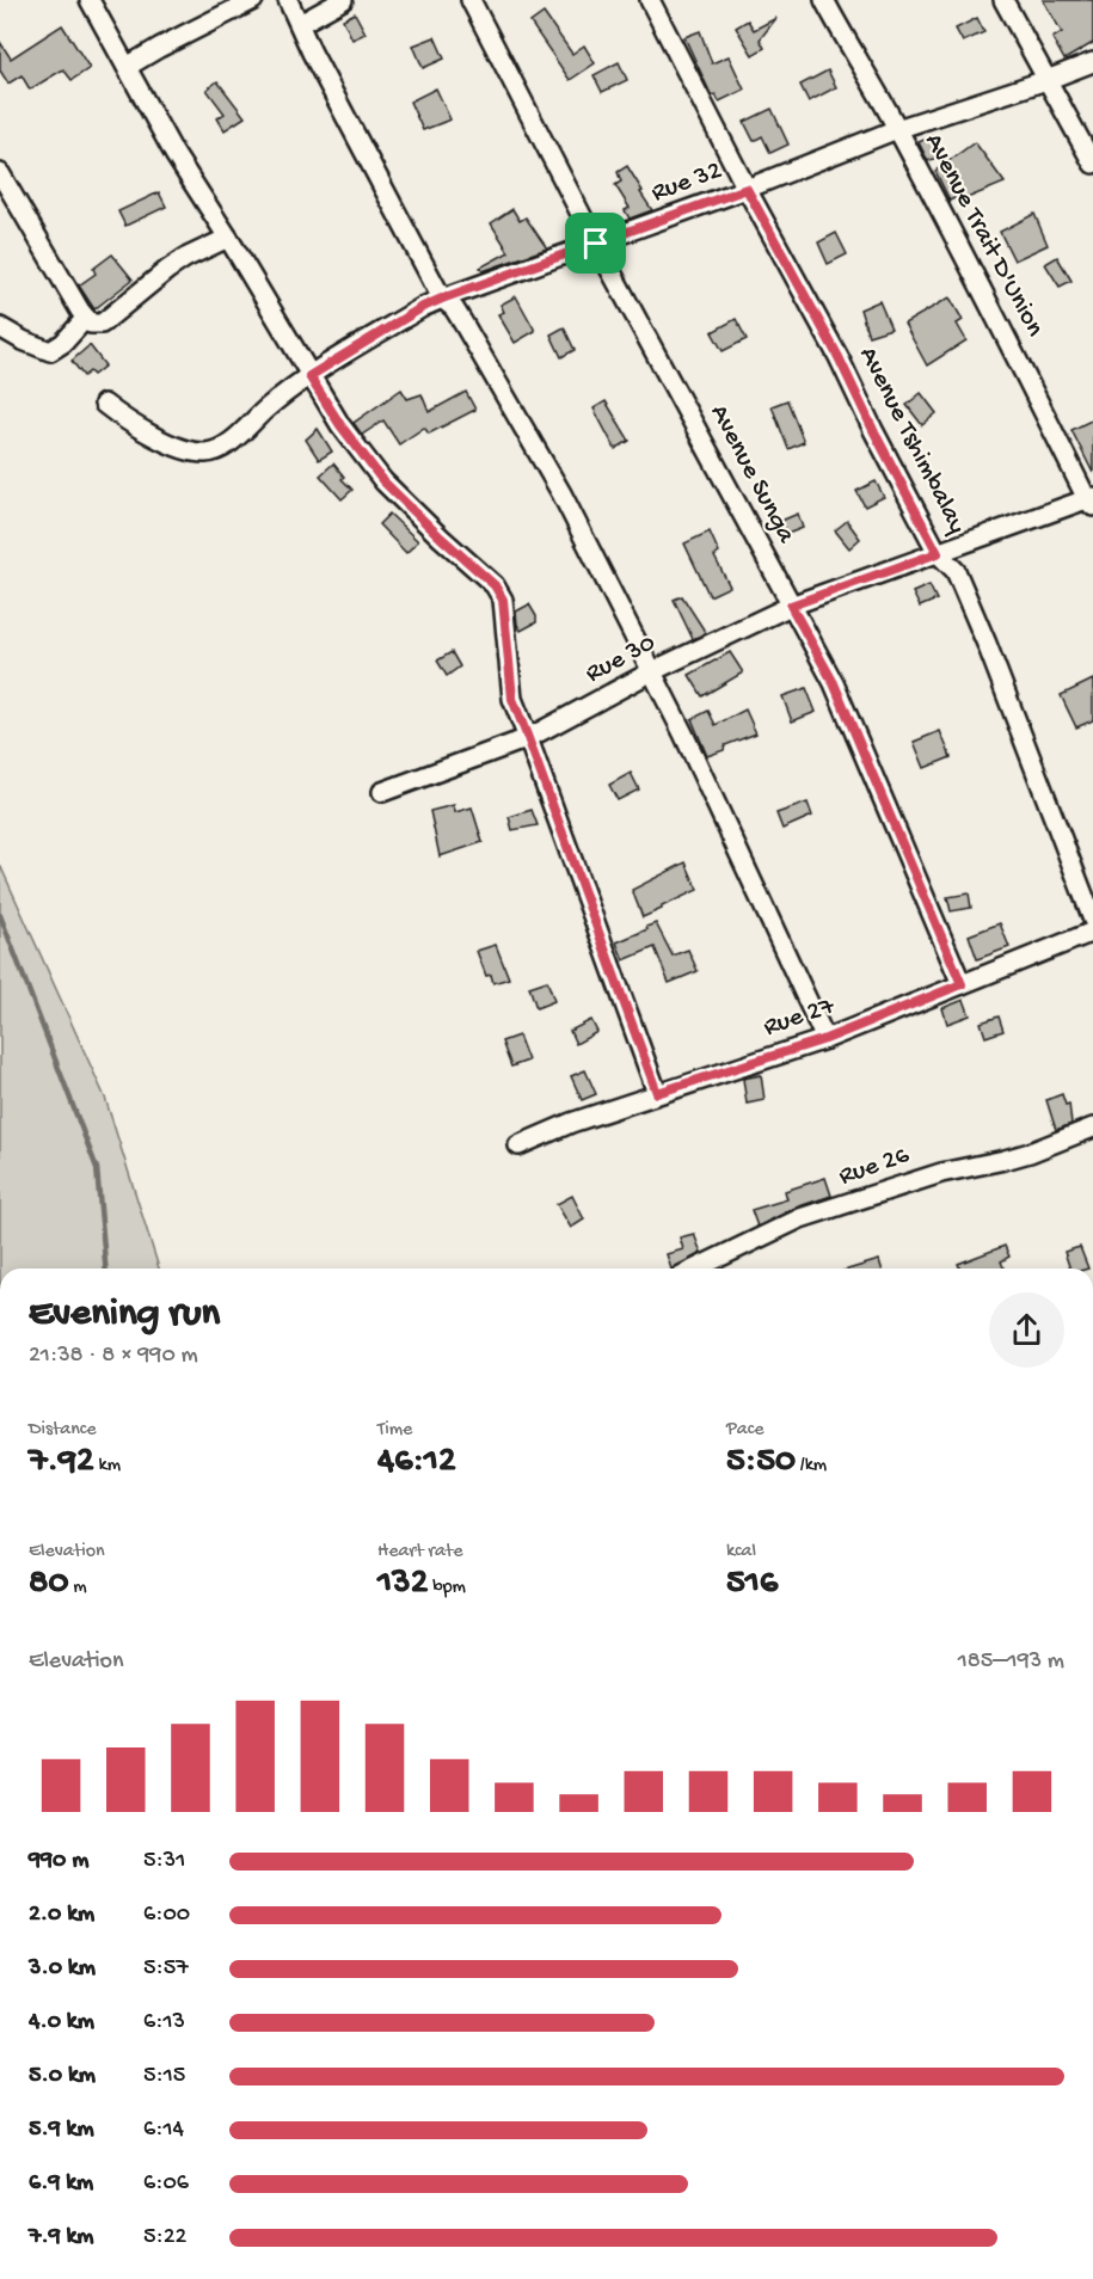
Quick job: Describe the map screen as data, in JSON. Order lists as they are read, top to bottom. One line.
{"streets":{"street":["Rue 32","Avenue Trait D'Union","Avenue Tshimbalay","Avenue Sunga","Rue 30","Rue 27","Rue 26"]},"crossings":[["Rue 32","Avenue Trait D'Union"],["Rue 32","Avenue Tshimbalay"],["Rue 32","Avenue Sunga"],["Avenue Trait D'Union","Rue 30"],["Avenue Tshimbalay","Rue 30"],["Avenue Sunga","Rue 30"],["Avenue Sunga","Rue 27"]],"page":{"heading":["Evening run","21:38 · 8 × 990 m"],"stats":[["Distance","7.92 km"],["Time","46:12"],["Pace","5:50 /km"],["Elevation","80 m"],["Heart rate","132 bpm"],["kcal","516"]],"chart":["Elevation","185–193 m"],"list":[{"name":"990 m","note":"5:31"},{"name":"2.0 km","note":"6:00"},{"name":"3.0 km","note":"5:57"},{"name":"4.0 km","note":"6:13"},{"name":"5.0 km","note":"5:15"},{"name":"5.9 km","note":"6:14"},{"name":"6.9 km","note":"6:06"},{"name":"7.9 km","note":"5:22"}]}}
